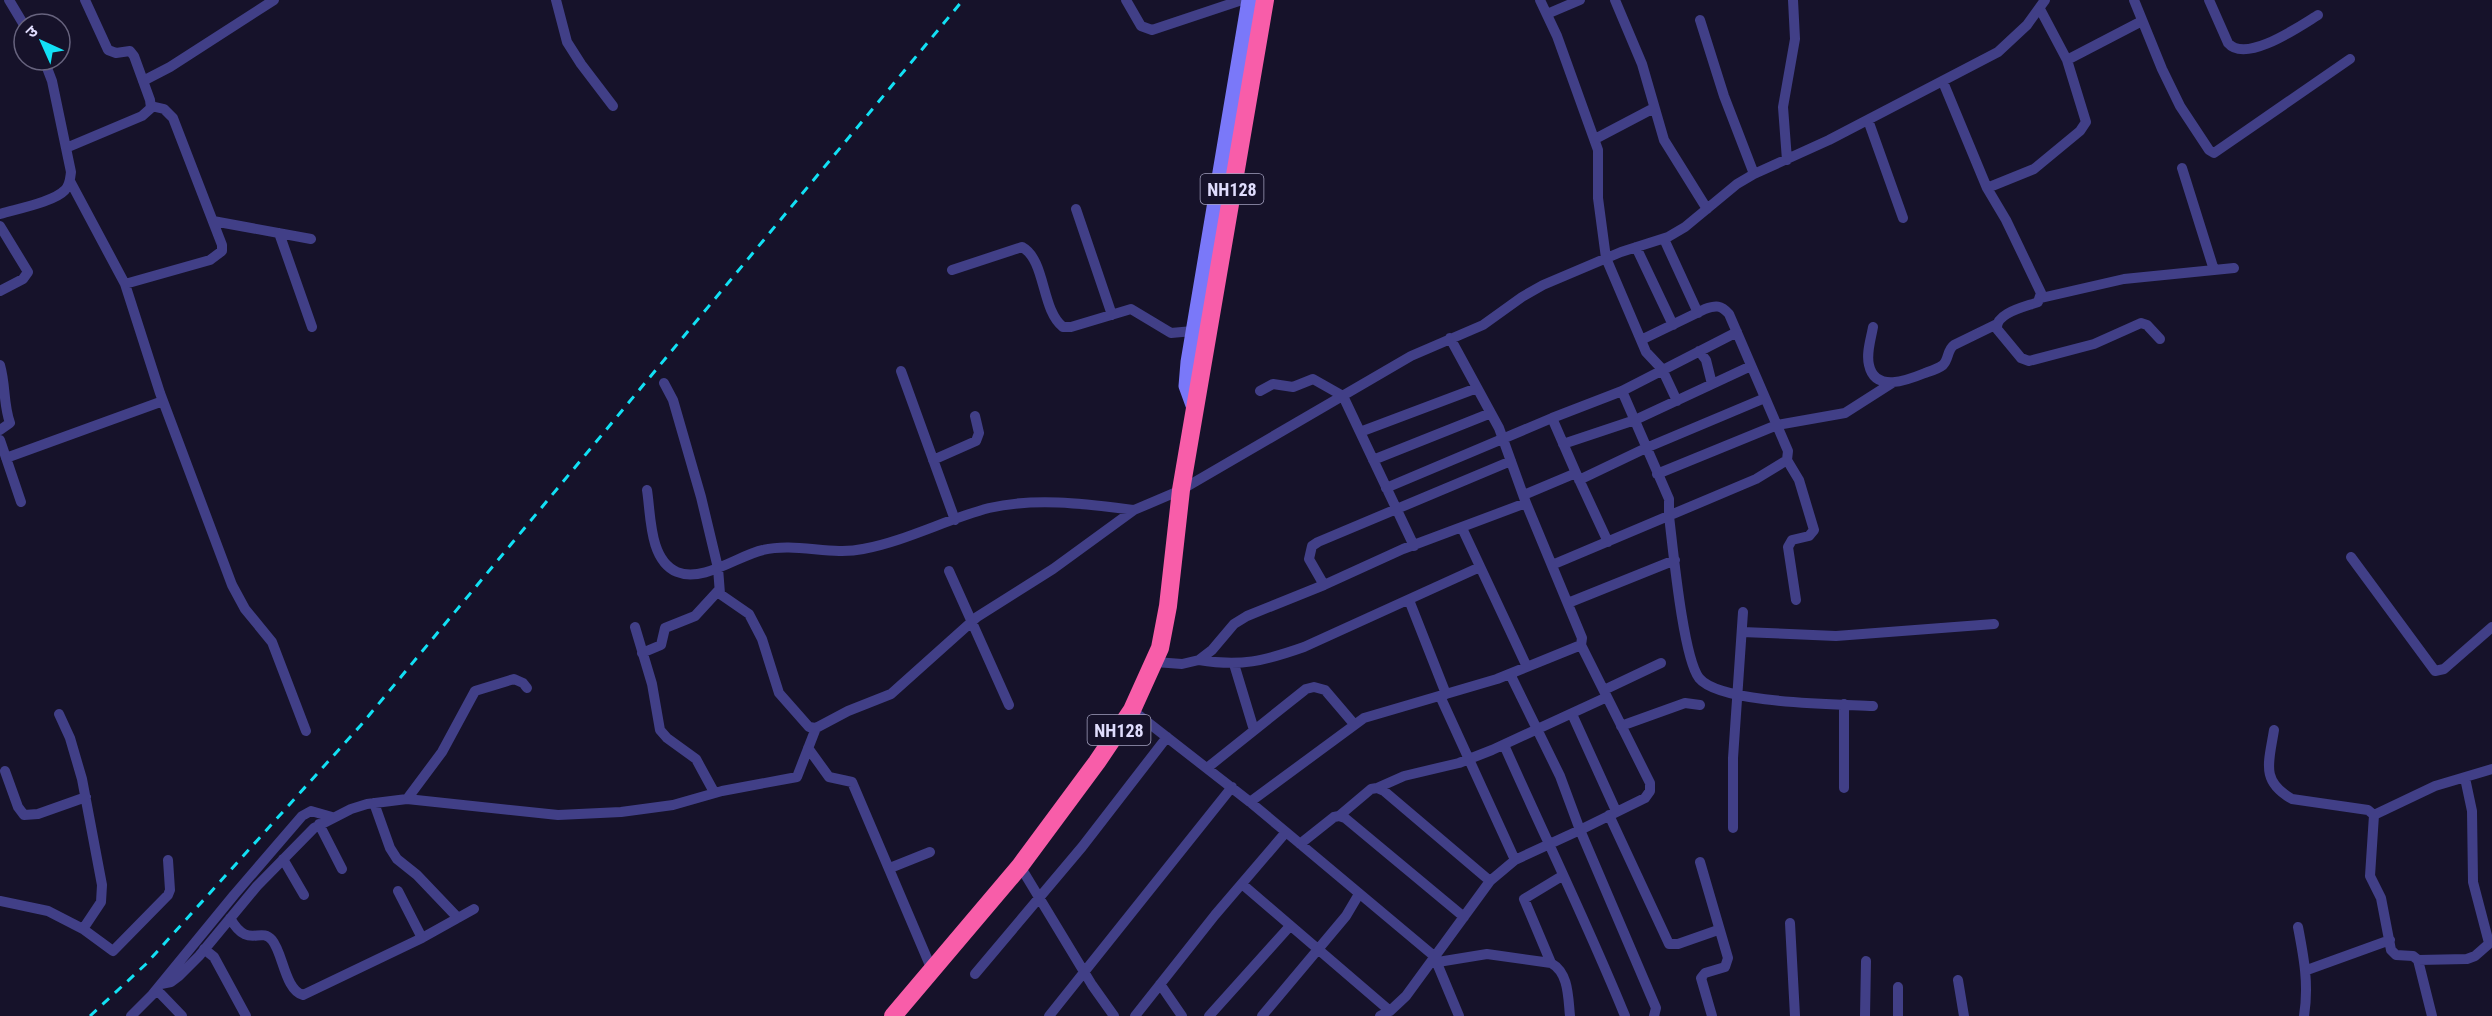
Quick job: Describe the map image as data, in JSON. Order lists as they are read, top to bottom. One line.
{"streets":{"highway":["NH128"]},"north":"top left"}
